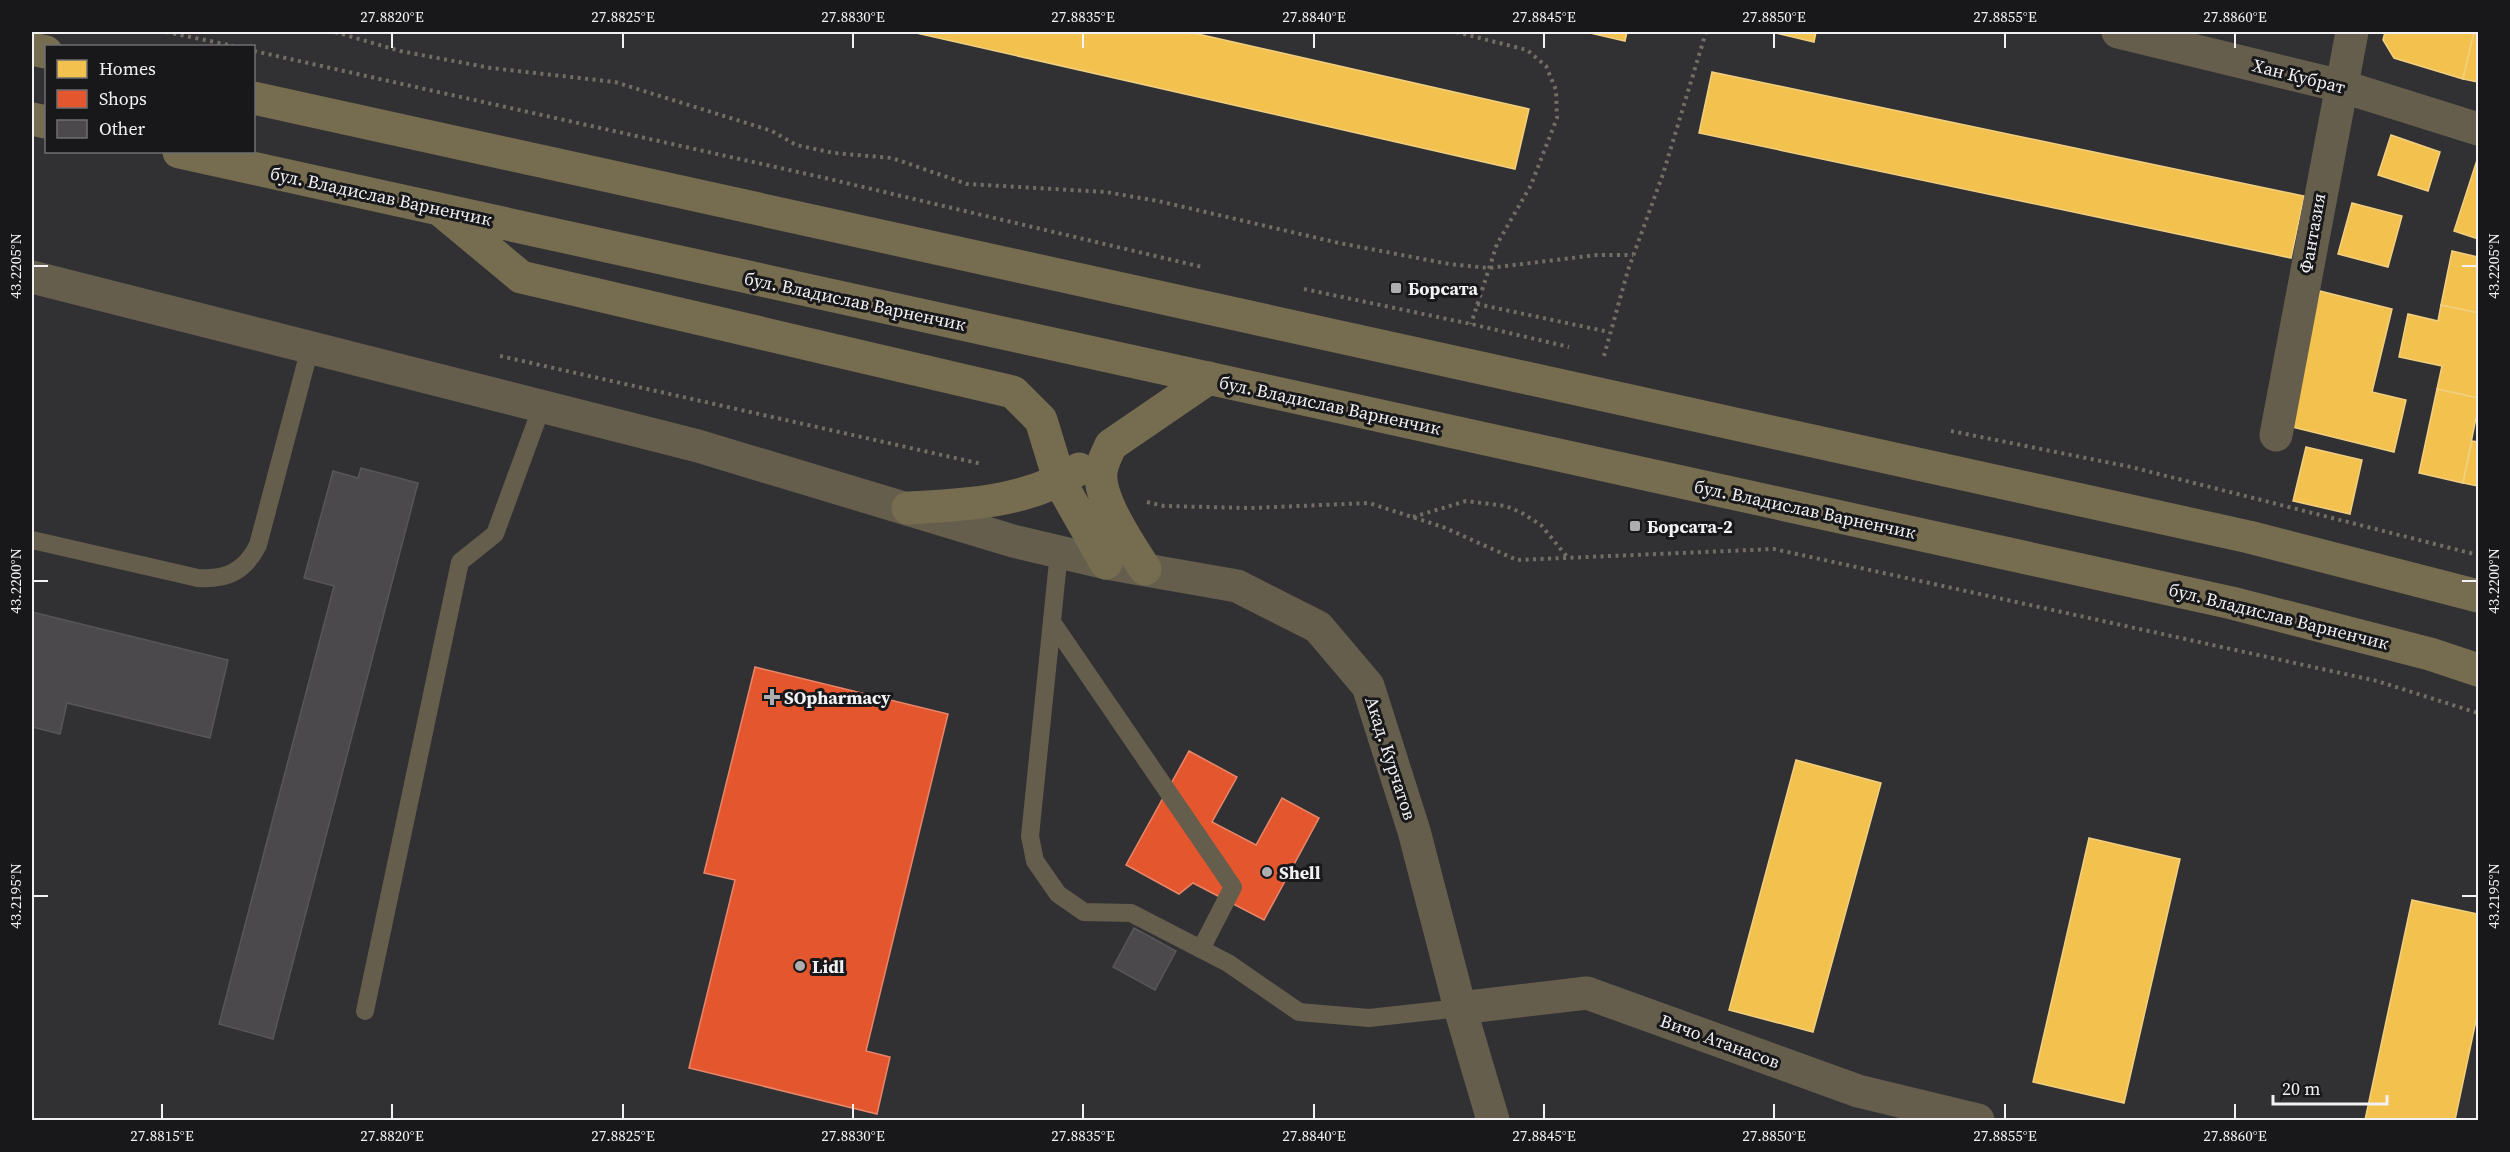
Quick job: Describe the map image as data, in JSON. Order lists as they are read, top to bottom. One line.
{"streets":{"main road":["бул. Владислав Варненчик"],"street":["Хан Кубрат","Фантазия","Акад. Курчатов","Вичо Атанасов"]},"crossings":[["Хан Кубрат","Фантазия"],["Акад. Курчатов","Вичо Атанасов"]],"places":{"transit":["Борсата","Борсата-2"],"health":["SOpharmacy"],"other":["Shell","Lidl"]},"legend":["Homes","Shops","Other"],"scale_bar":"20 m","coordinates":["27.8820°E","27.8825°E","27.8830°E","27.8835°E","27.8840°E","27.8845°E","27.8850°E","27.8855°E","27.8860°E","43.2205°N","43.2200°N","43.2195°N","27.8815°E"]}
